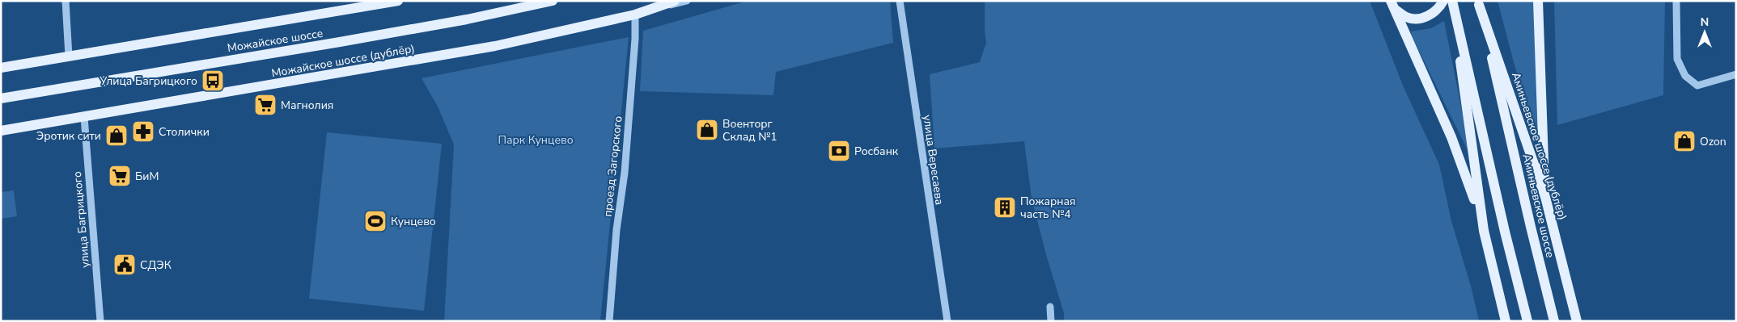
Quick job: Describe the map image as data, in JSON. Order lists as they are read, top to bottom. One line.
{"streets":{"main road":["Можайское шоссе","Можайское шоссе (дублёр)","Аминьевское шоссе (дублёр)","Аминьевское шоссе"],"street":["улица Вересаева","проезд Загорского","улица Багрицкого"]},"crossings":[["Можайское шоссе (дублёр)","проезд Загорского"],["Можайское шоссе (дублёр)","улица Багрицкого"],["Аминьевское шоссе (дублёр)","Аминьевское шоссе"]],"parks":["Парк Кунцево"],"places":{"bus stop":["Улица Багрицкого"],"supermarket":["Магнолия","БиМ"],"shop":["Военторг Склад №1","Эротик сити","Ozon"],"pharmacy":["Столички"],"bank":["Росбанк"],"building":["Пожарная часть №4"],"sports":["Кунцево"],"public building":["СДЭК"]},"north":"top"}
